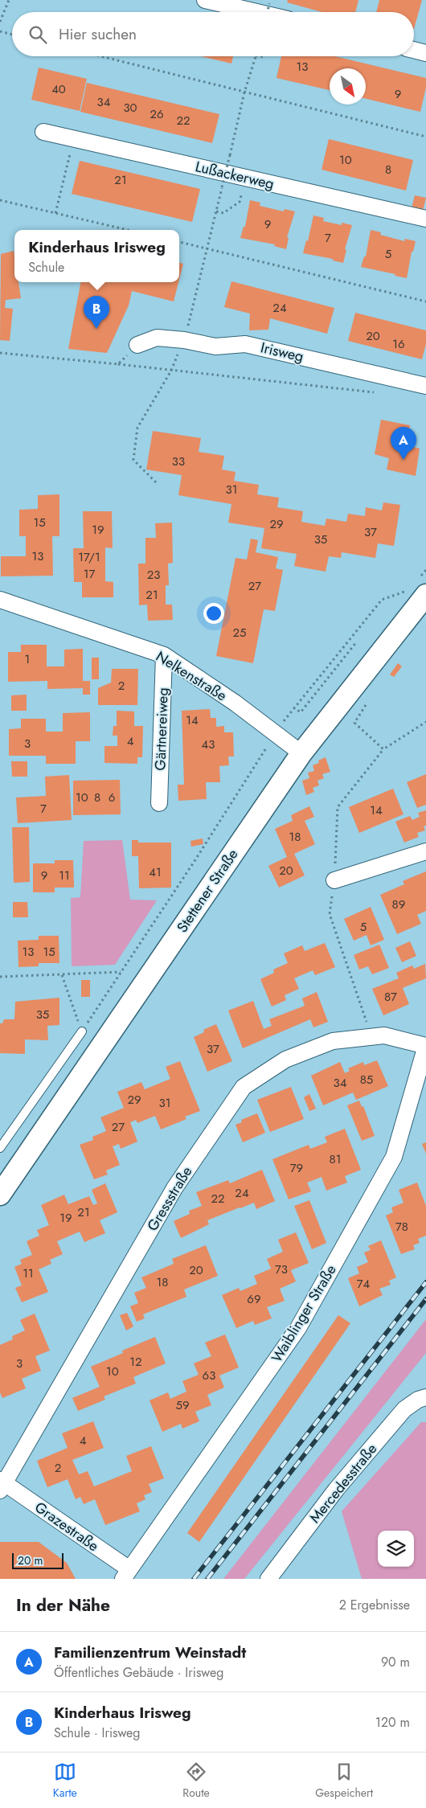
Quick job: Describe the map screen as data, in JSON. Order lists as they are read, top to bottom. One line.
{"streets":{"street":["Lußackerweg","Irisweg","Nelkenstraße","Gärtnereiweg","Stettener Straße","Gressstraße","Waiblinger Straße","Mercedesstraße","Grazestraße"]},"crossings":[["Nelkenstraße","Gärtnereiweg"],["Nelkenstraße","Stettener Straße"],["Gressstraße","Waiblinger Straße"],["Gressstraße","Grazestraße"],["Waiblinger Straße","Grazestraße"]],"house_numbers":["13","40","9","34","30","26","22","10","8","21","9","7","5","24","20","16","33","31","15","29","19","37","35","13","17/1","17","23","27","21","25","1","2","14","4","3","43","10","8","6","7","14","18","20","41","9","11","89","5","13","15","87","35","37","85","34","29","31","27","81","79","24","22","21","19","78","73","20","11","18","74","69","12","3","10","63","59","4","2"],"scale_bar":"20 m","north":"bottom right","page":{"search":"Hier suchen","popup":["Kinderhaus Irisweg","Schule"],"pins":["B","A"],"scale":"20 m","heading":["In der Nähe","2 Ergebnisse"],"list":[{"mark":"A","name":"Familienzentrum Weinstadt","note":"Öffentliches Gebäude · Irisweg","value":"90 m"},{"mark":"B","name":"Kinderhaus Irisweg","note":"Schule · Irisweg","value":"120 m"}],"nav":["Karte","Route","Gespeichert"]}}
